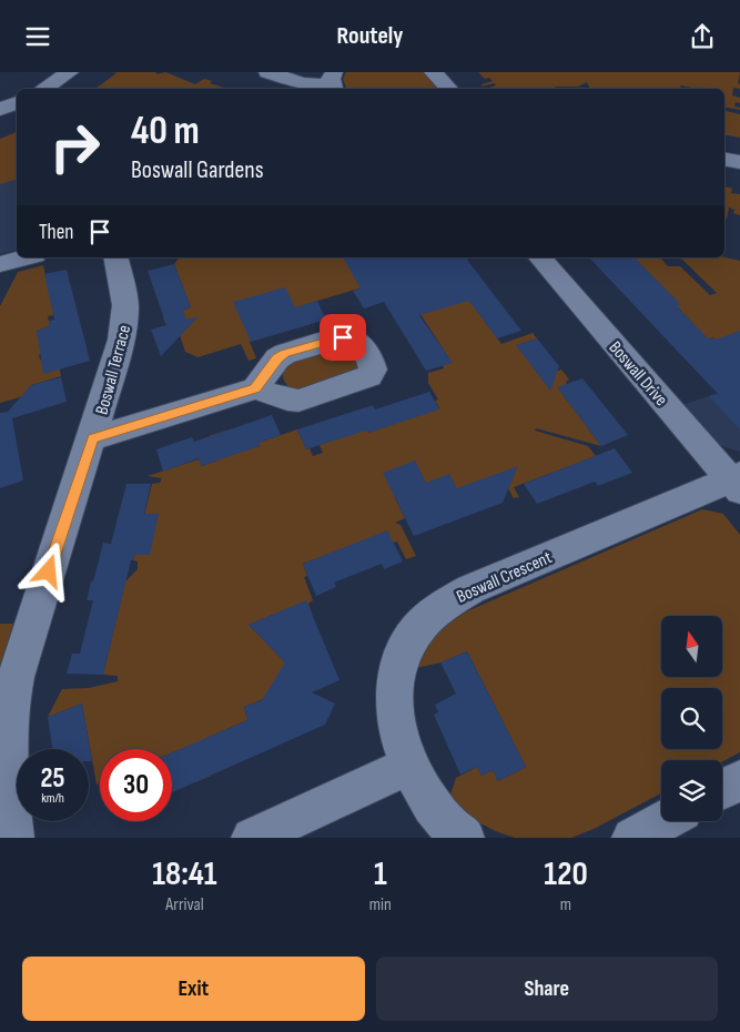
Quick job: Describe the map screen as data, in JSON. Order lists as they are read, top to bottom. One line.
{"streets":{"street":["Boswall Terrace","Boswall Drive","Boswall Crescent"]},"crossings":[["Boswall Drive","Boswall Crescent"]],"north":"top","page":{"header":"Routely","turn":["40 m","Boswall Gardens"],"then":"Then","speed":"25 km/h","limit":"30","eta":["18:41","Arrival","1","min","120","m"],"buttons":["Exit","Share"]}}
